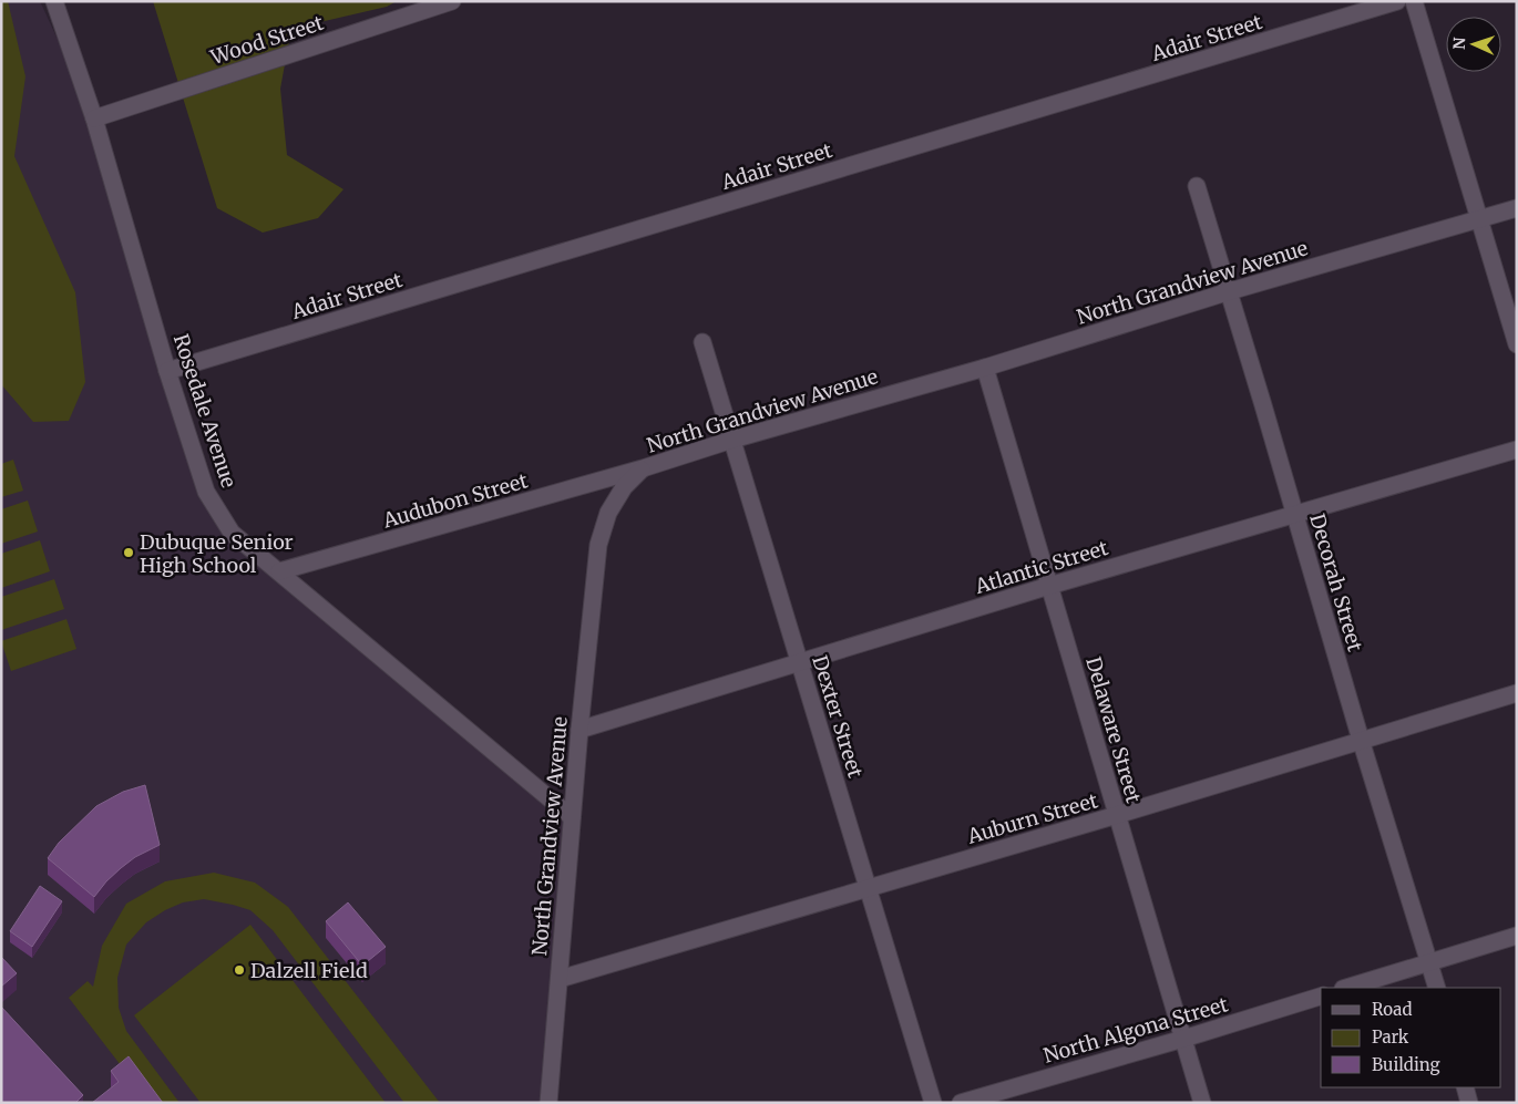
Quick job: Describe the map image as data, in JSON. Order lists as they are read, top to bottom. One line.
{"streets":{"street":["Adair Street","Wood Street","North Grandview Avenue","Rosedale Avenue","Audubon Street","Atlantic Street","Decorah Street","Dexter Street","Delaware Street","Auburn Street","North Algona Street"]},"crossings":[["Adair Street","Rosedale Avenue"],["Wood Street","Rosedale Avenue"],["North Grandview Avenue","Rosedale Avenue"],["North Grandview Avenue","Audubon Street"],["North Grandview Avenue","Atlantic Street"],["North Grandview Avenue","Decorah Street"],["North Grandview Avenue","Dexter Street"],["North Grandview Avenue","Delaware Street"],["North Grandview Avenue","Auburn Street"],["Rosedale Avenue","Audubon Street"],["Atlantic Street","Decorah Street"],["Atlantic Street","Dexter Street"],["Atlantic Street","Delaware Street"],["Decorah Street","Auburn Street"],["Dexter Street","Auburn Street"],["Delaware Street","Auburn Street"],["Delaware Street","North Algona Street"]],"places":["Dubuque Senior High School","Dalzell Field"],"legend":["Road","Park","Building"],"north":"left"}
